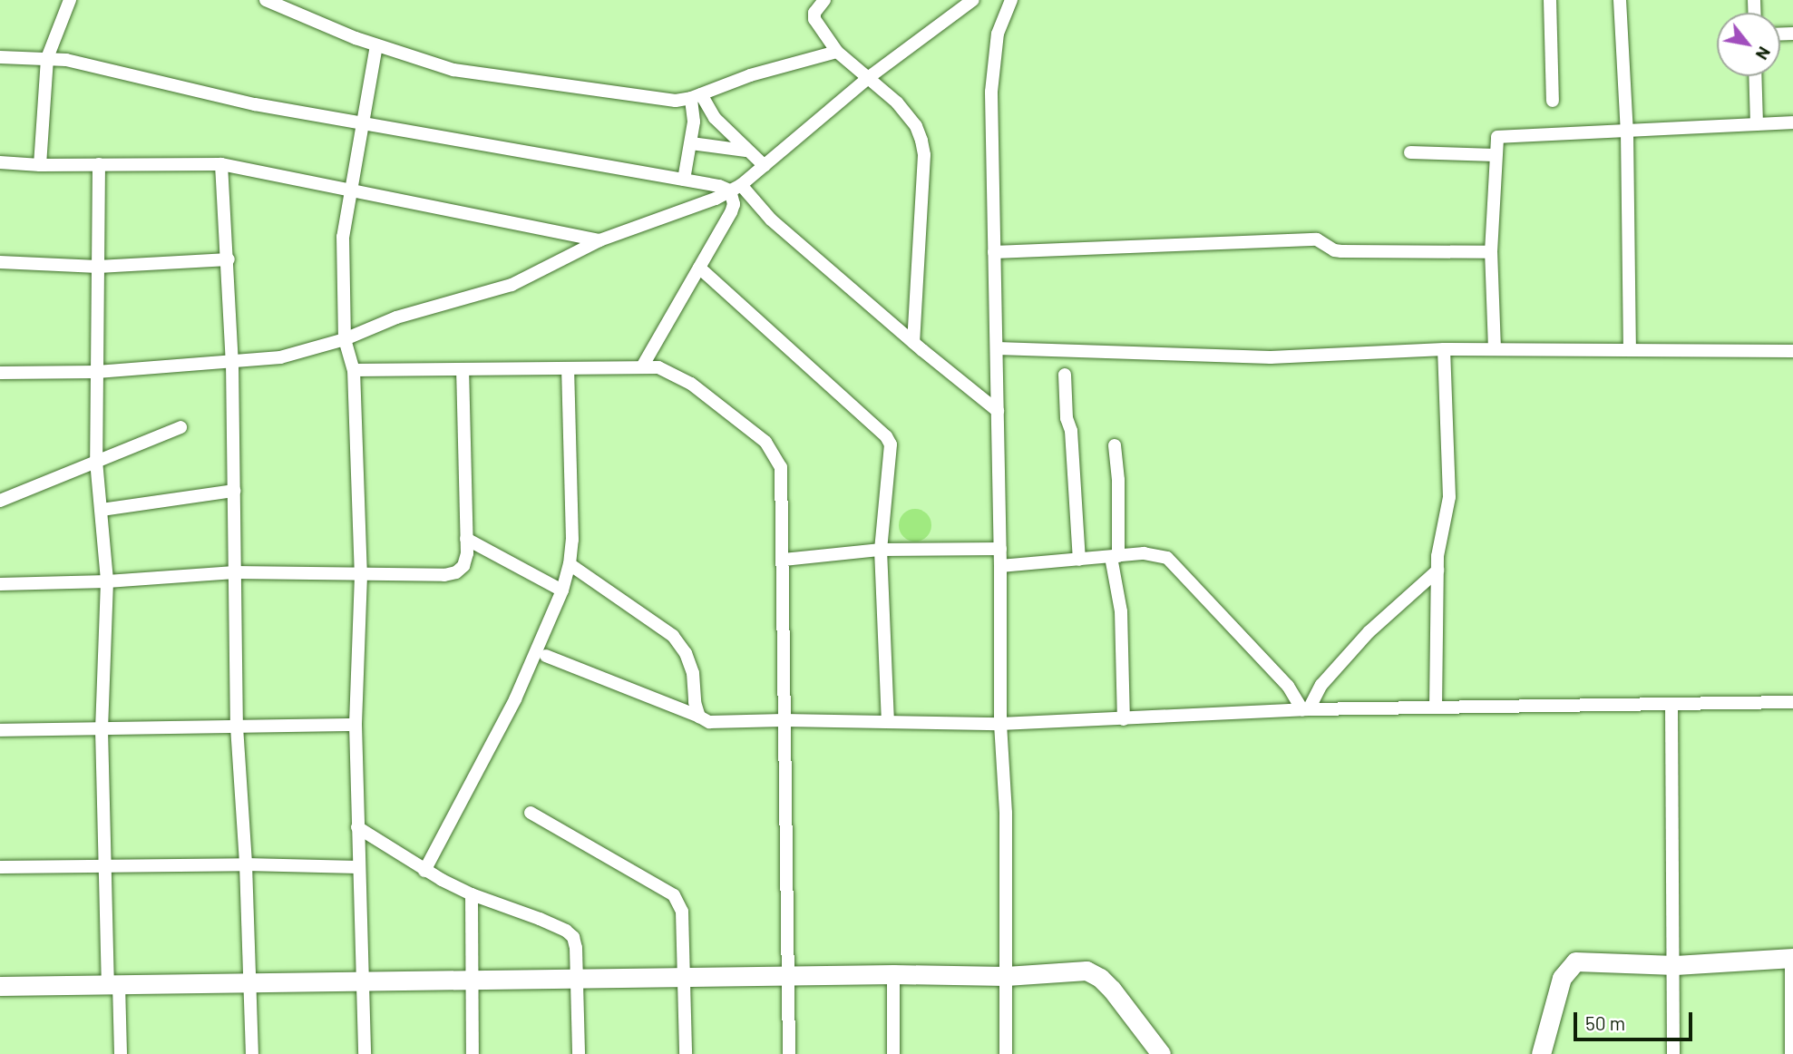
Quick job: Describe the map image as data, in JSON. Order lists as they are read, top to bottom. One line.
{"scale_bar":"50 m","north":"bottom right"}
